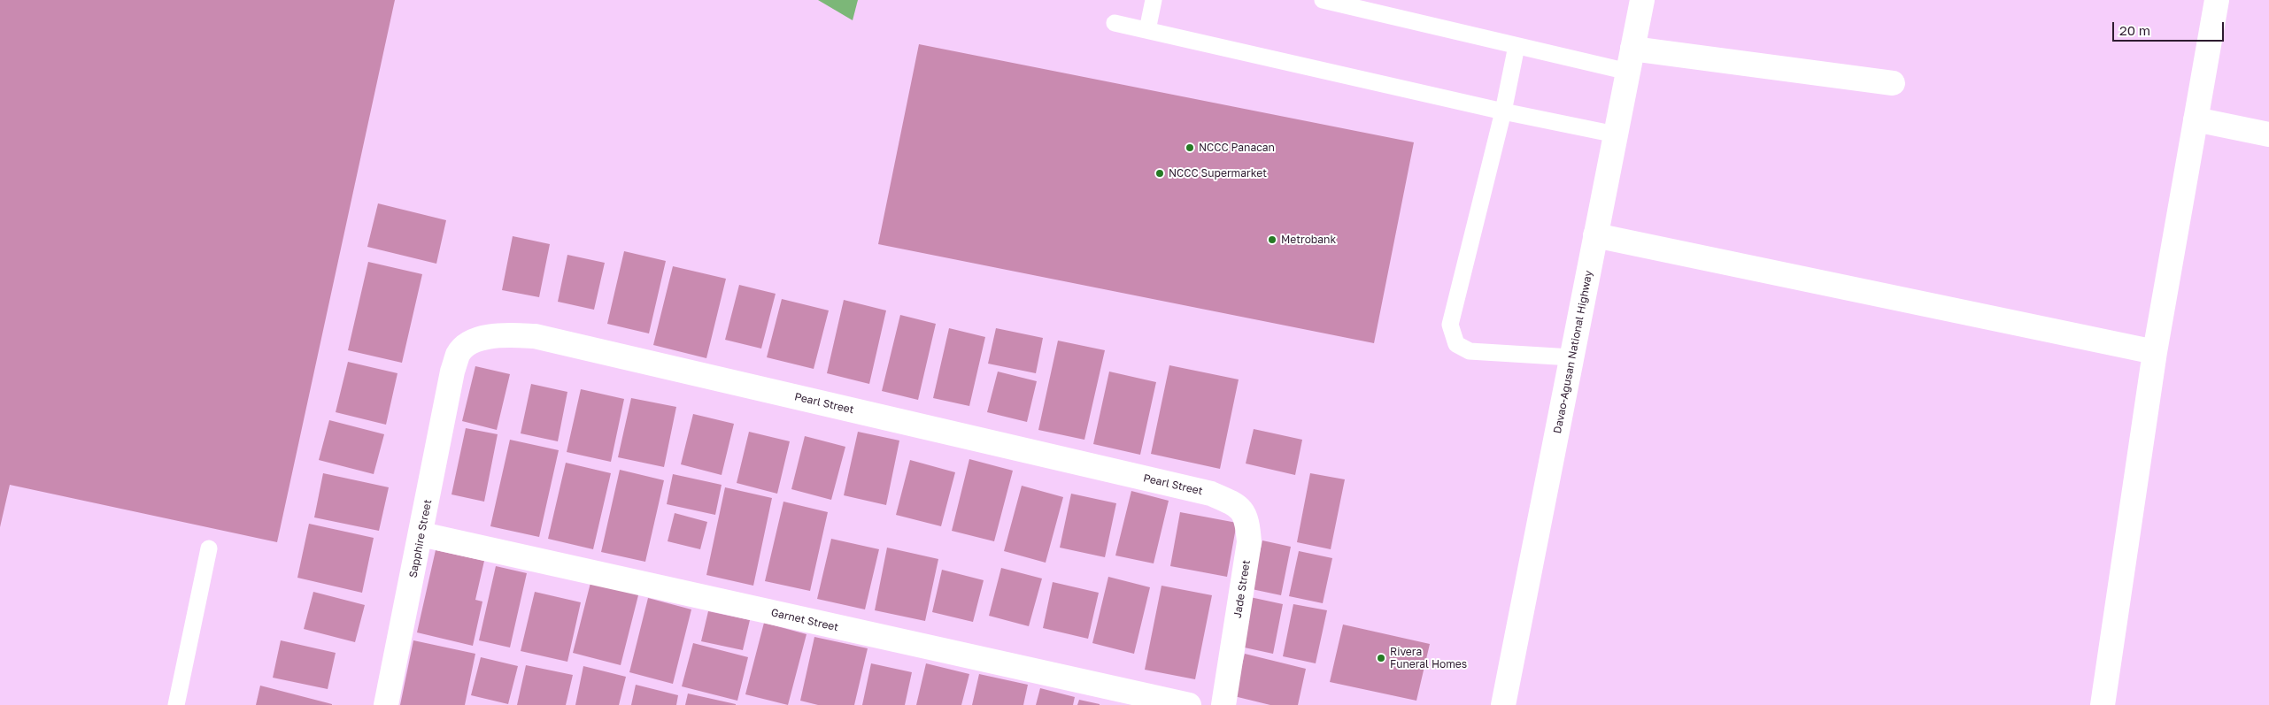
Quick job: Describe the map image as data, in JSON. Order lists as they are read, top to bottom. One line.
{"streets":{"street":["Davao-Agusan National Highway","Pearl Street","Sapphire Street","Jade Street","Garnet Street"]},"crossings":[["Pearl Street","Sapphire Street"],["Pearl Street","Jade Street"],["Sapphire Street","Garnet Street"]],"places":["NCCC Panacan","NCCC Supermarket","Metrobank","Rivera Funeral Homes"],"scale_bar":"20 m"}
